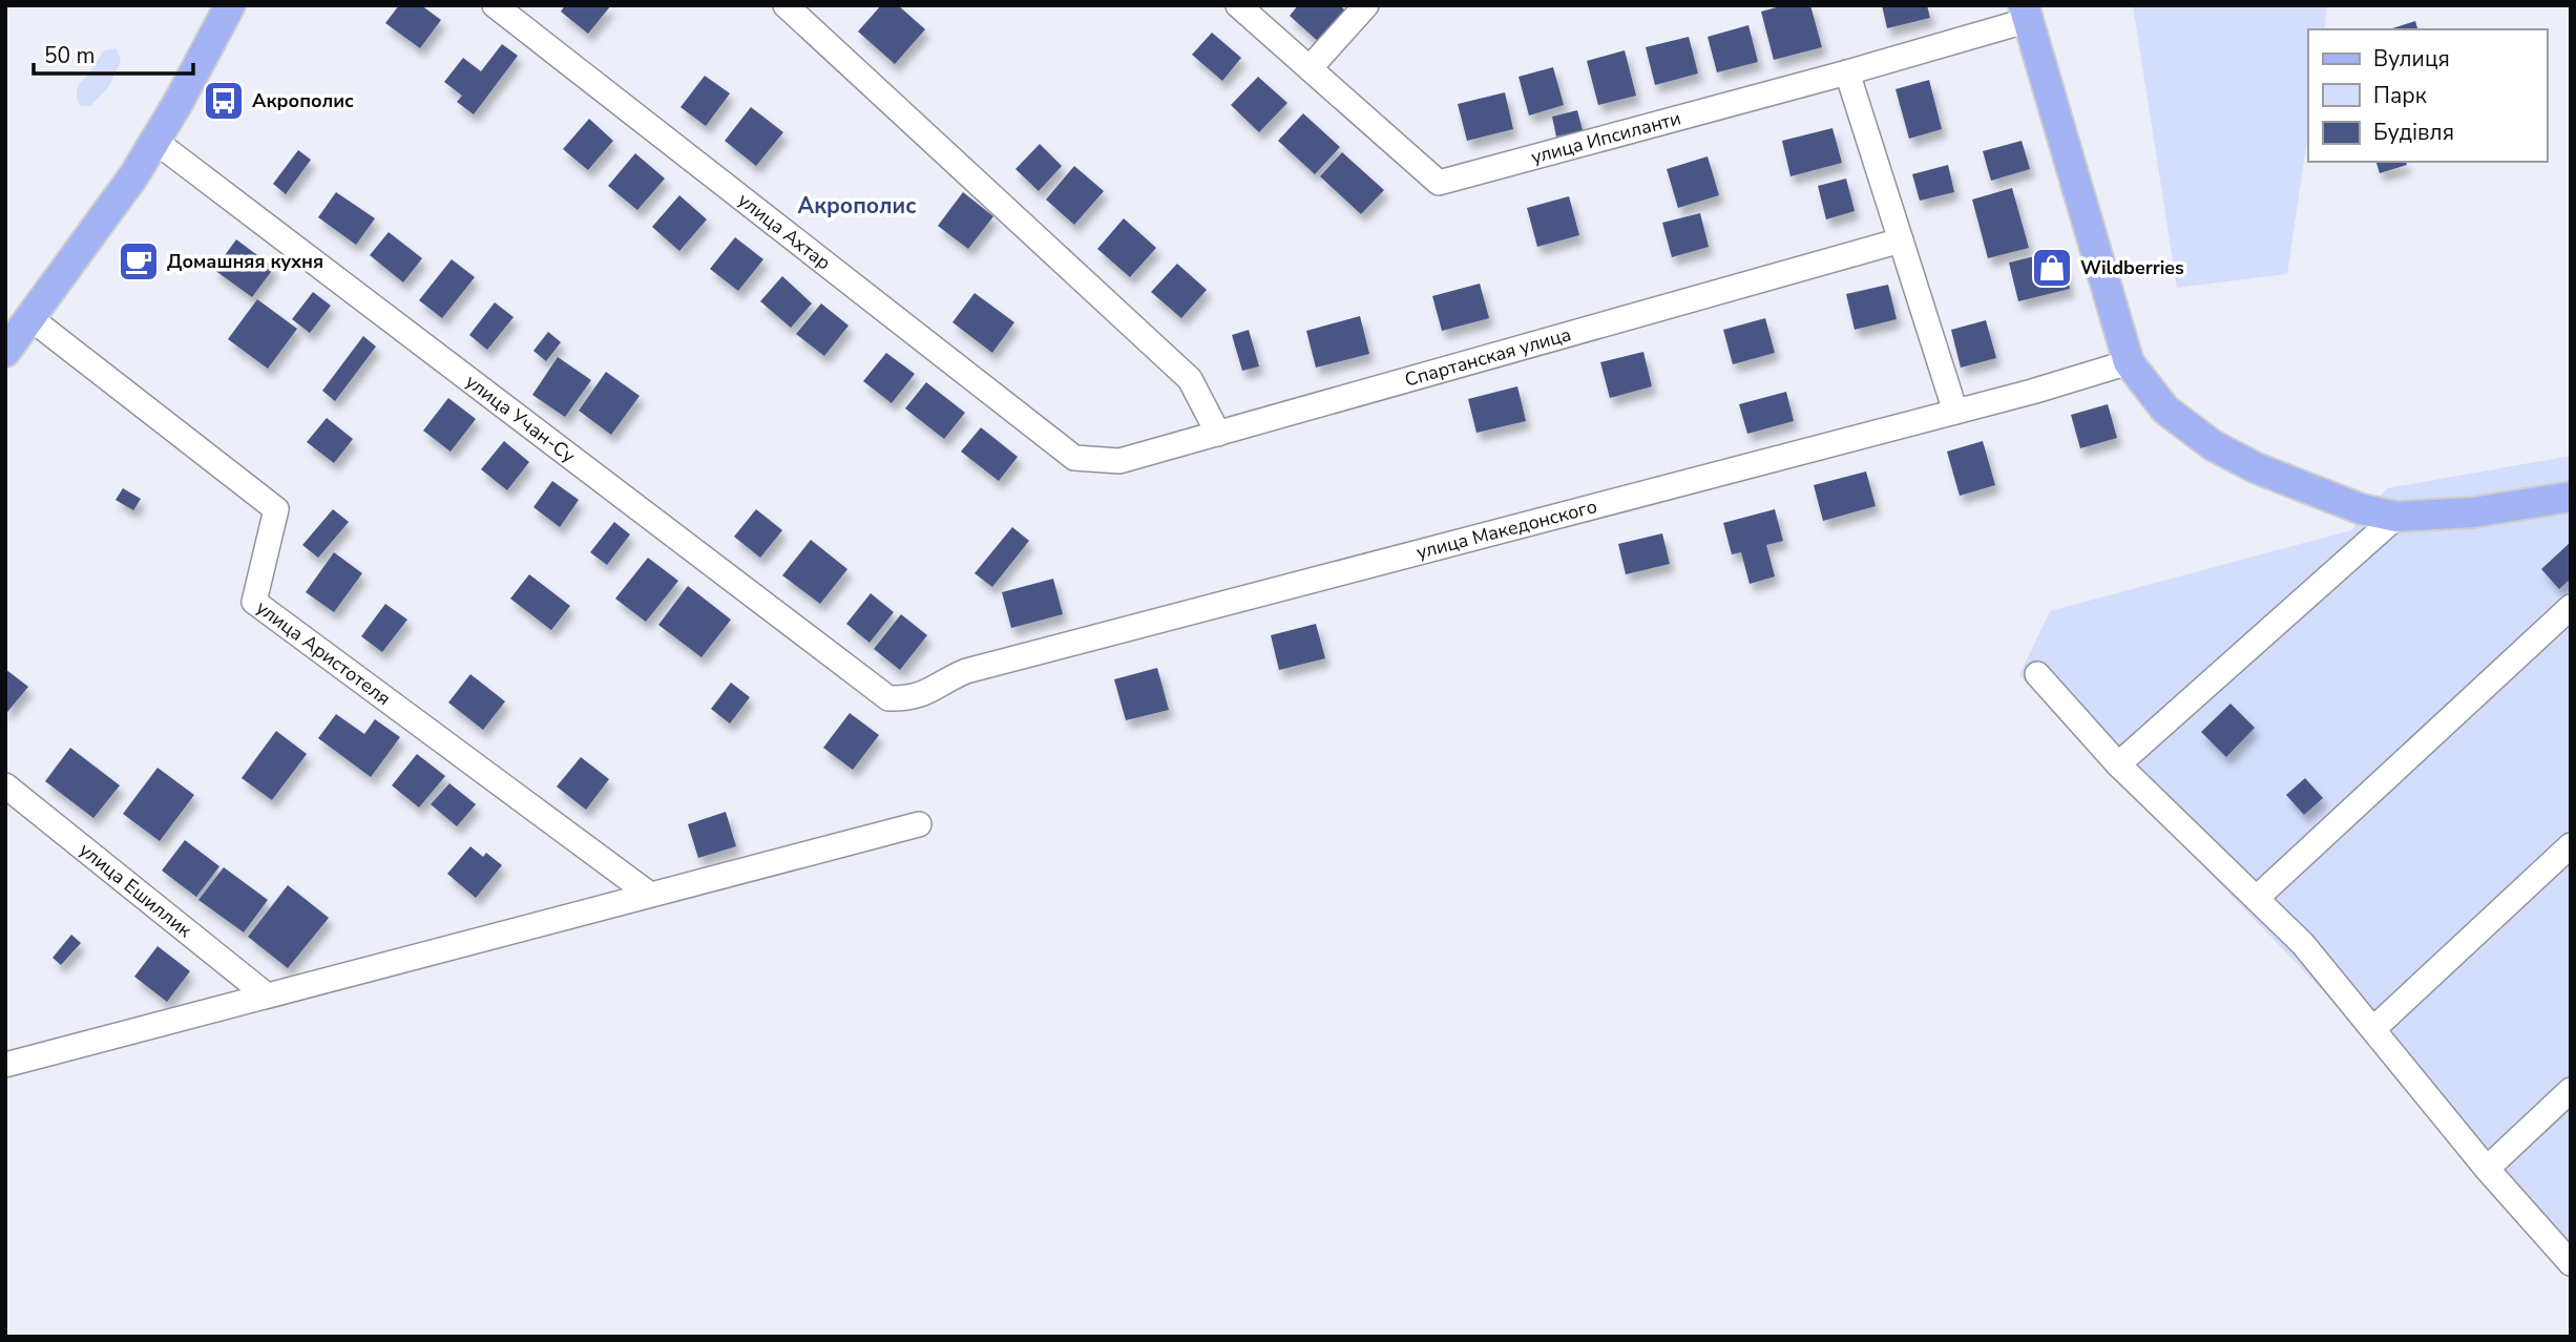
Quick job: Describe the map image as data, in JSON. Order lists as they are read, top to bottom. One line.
{"streets":{"street":["улица Ипсиланти","улица Ахтар","Спартанская улица","улица Учан-Су","улица Македонского","улица Аристотеля","улица Ешиллик"]},"crossings":[["улица Ахтар","Спартанская улица"],["улица Учан-Су","улица Македонского"]],"districts":["Акрополис"],"places":{"bus stop":["Акрополис"],"cafe":["Домашняя кухня"],"shop":["Wildberries"]},"legend":["Вулиця","Парк","Будівля"],"scale_bar":"50 m"}
